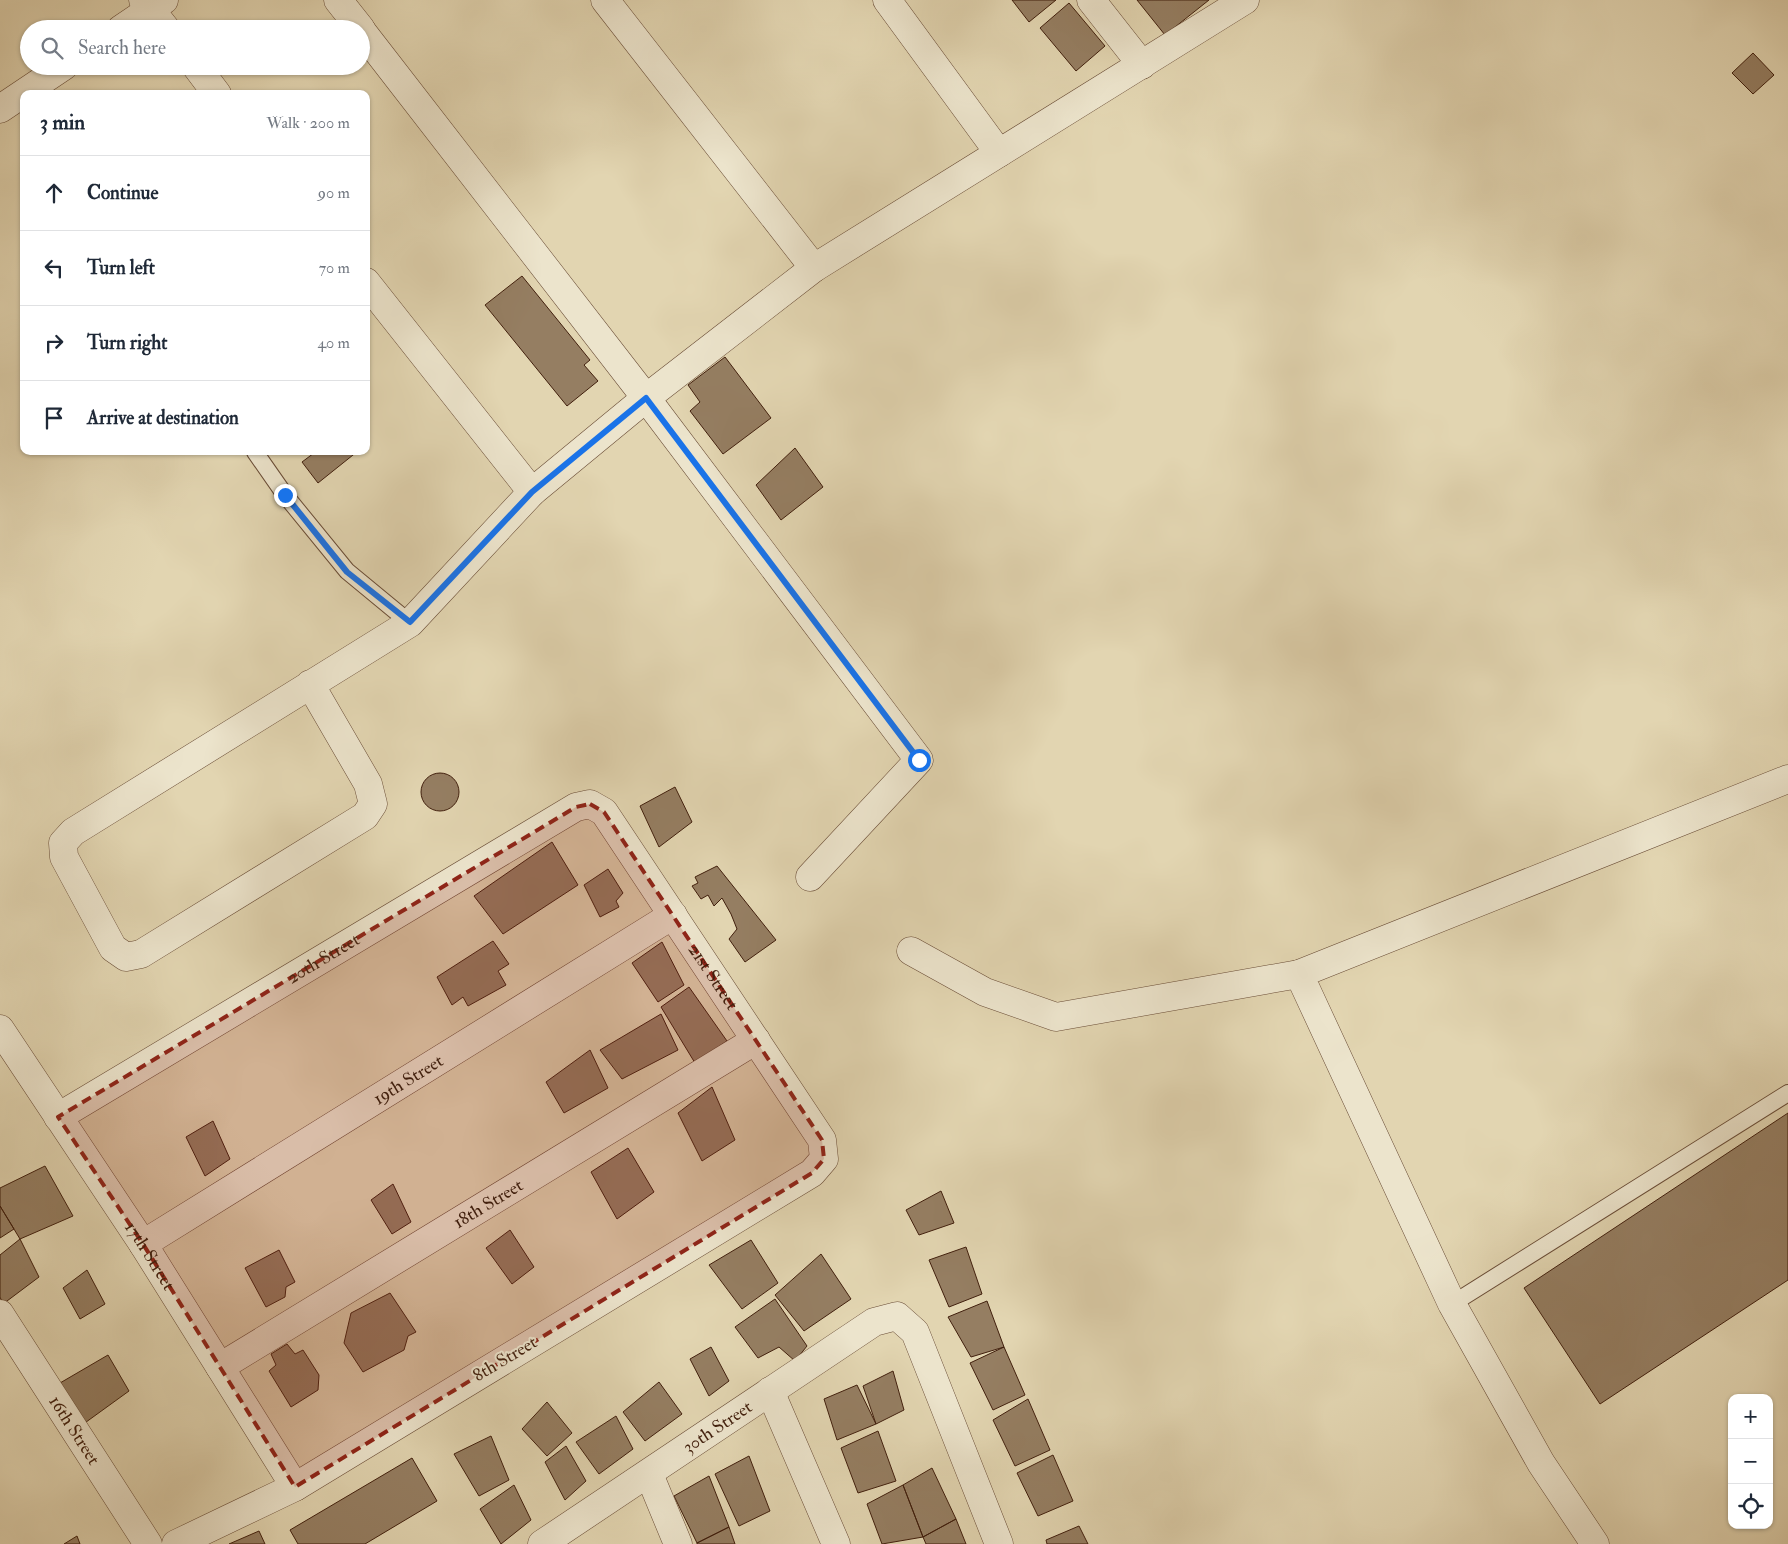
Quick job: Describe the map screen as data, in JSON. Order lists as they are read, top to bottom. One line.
{"streets":{"street":["20th Street","21st Street","19th Street","18th Street","17th Street","8th Street","30th Street","16th Street"]},"crossings":[["20th Street","21st Street"],["20th Street","17th Street"],["21st Street","19th Street"],["21st Street","18th Street"],["21st Street","8th Street"],["19th Street","17th Street"],["18th Street","17th Street"],["17th Street","8th Street"]],"page":{"search":"Search here","heading":["3 min","Walk · 200 m"],"list":[["Continue","90 m"],["Turn left","70 m"],["Turn right","40 m"],"Arrive at destination"],"map_buttons":["+","−"]}}
